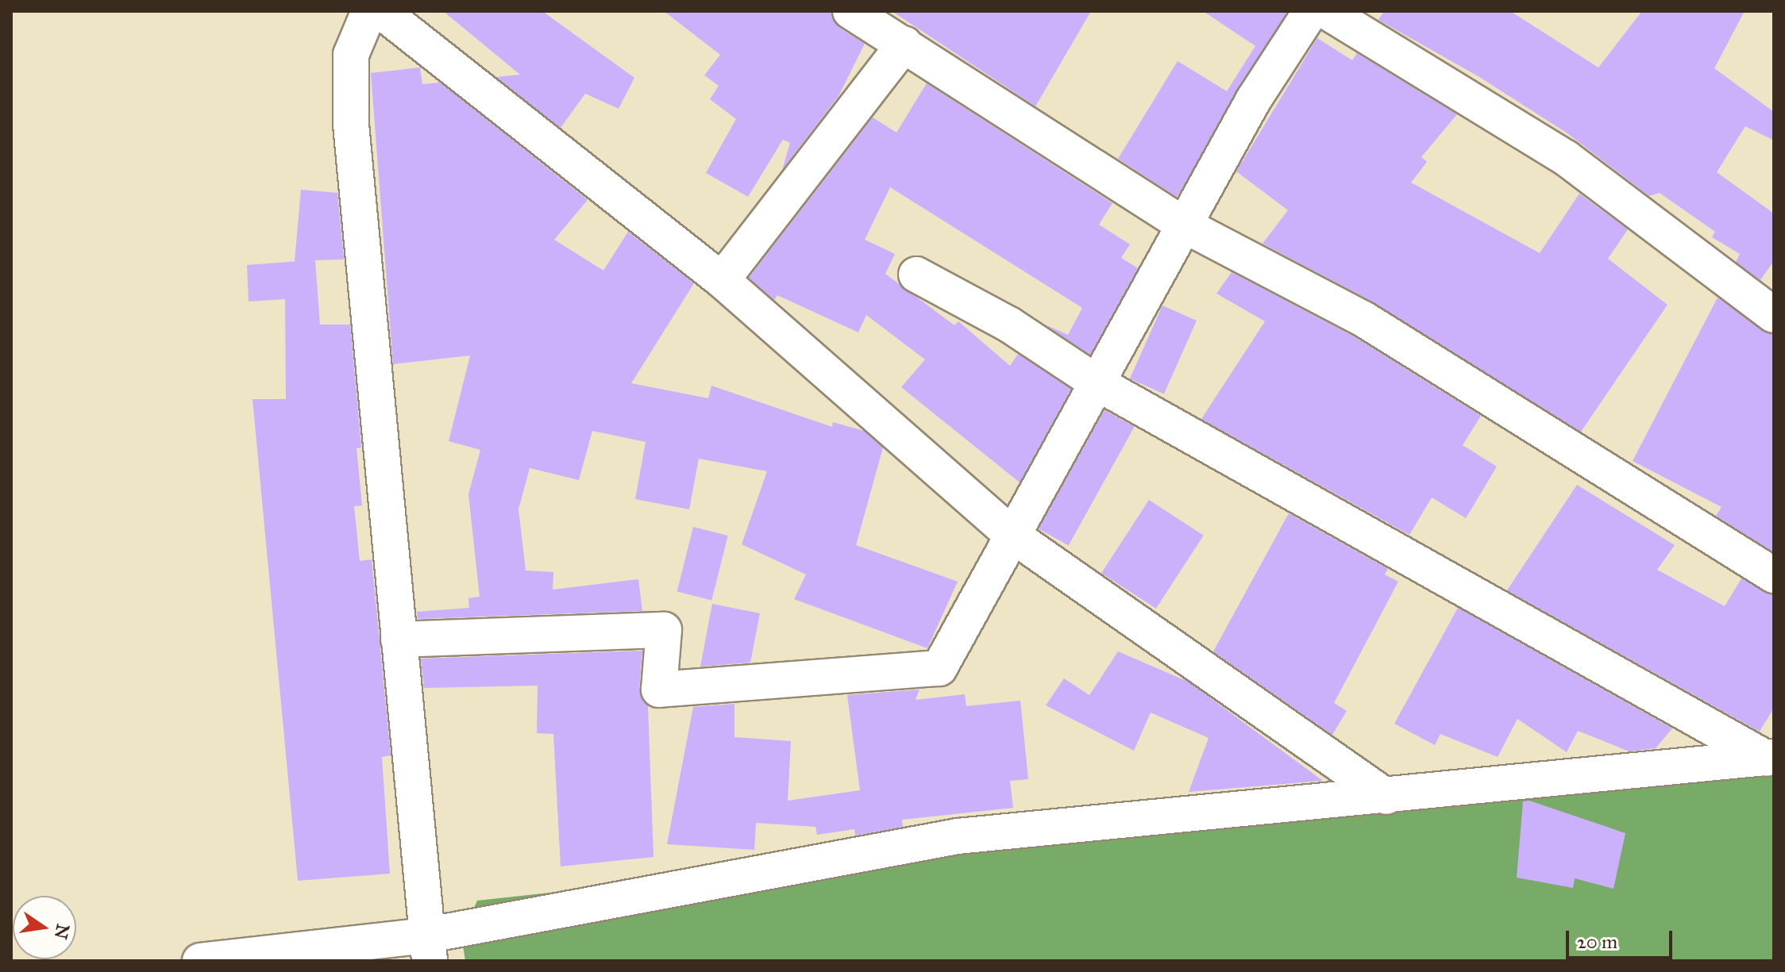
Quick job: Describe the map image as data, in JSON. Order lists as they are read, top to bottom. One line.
{"scale_bar":"20 m","north":"right"}
